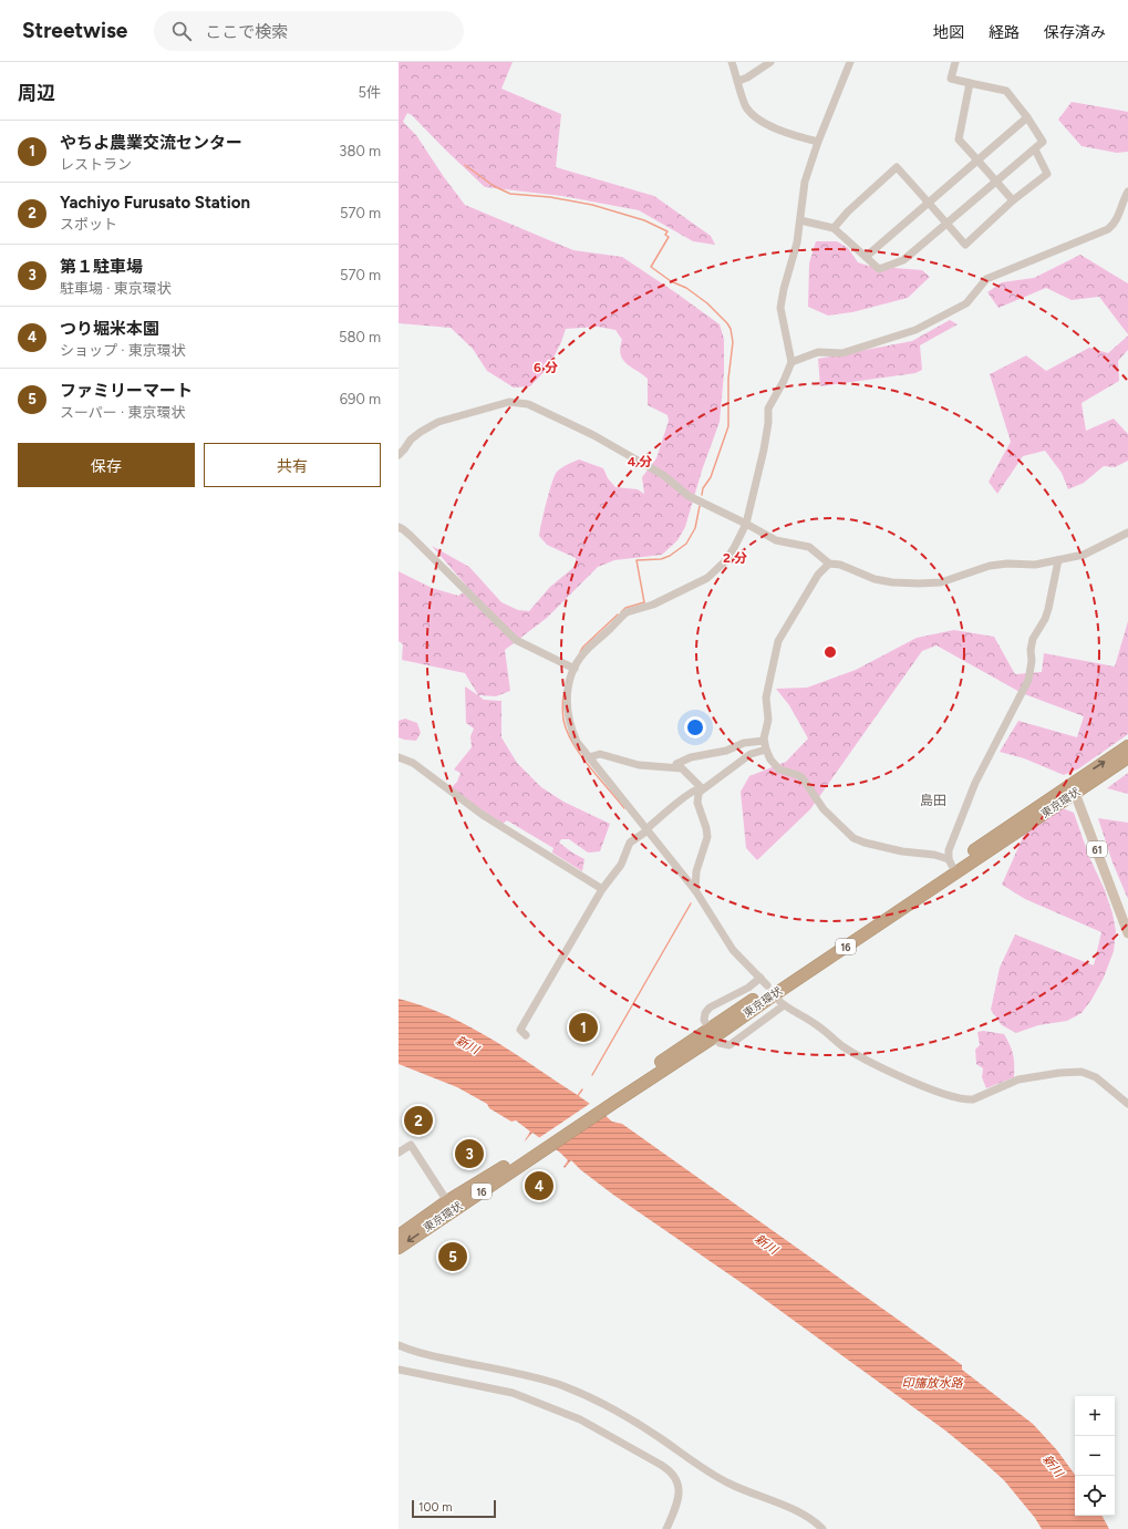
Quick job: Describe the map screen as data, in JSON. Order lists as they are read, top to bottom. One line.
{"streets":{"highway":["東京環状","16"],"main road":["61"]},"crossings":[["東京環状","61"]],"districts":["島田"],"water":["新川","印旛放水路"],"scale_bar":"100 m","page":{"header":"Streetwise","search":"ここで検索","nav":["地図","経路","保存済み"],"heading":["周辺","5件"],"list":[{"mark":"1","name":"やちよ農業交流センター","note":"レストラン","value":"380 m"},{"mark":"2","name":"Yachiyo Furusato Station","note":"スポット","value":"570 m"},{"mark":"3","name":"第１駐車場","note":"駐車場 · 東京環状","value":"570 m"},{"mark":"4","name":"つり堀米本園","note":"ショップ · 東京環状","value":"580 m"},{"mark":"5","name":"ファミリーマート","note":"スーパー · 東京環状","value":"690 m"}],"buttons":["保存","共有"],"pins":["1","2","3","4","5"],"map_buttons":["+","−"],"scale":"100 m"},"rings":["6 分","4 分","2 分"]}
